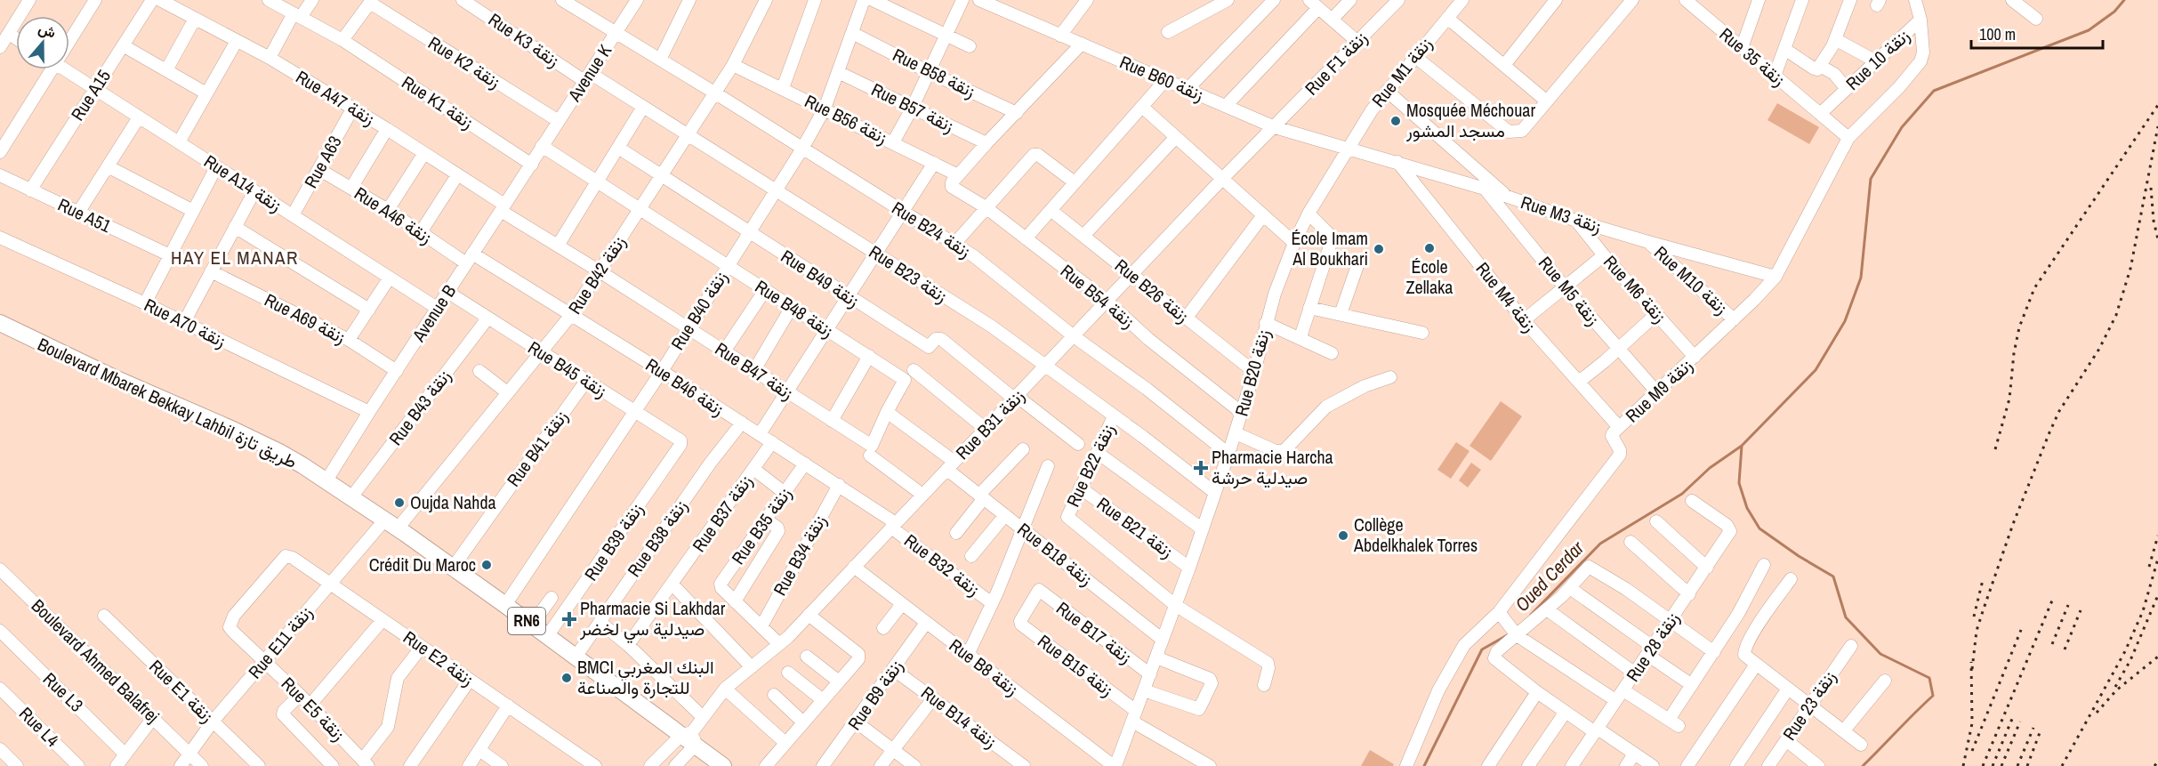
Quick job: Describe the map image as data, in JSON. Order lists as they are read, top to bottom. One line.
{"streets":{"main road":["Boulevard Mbarek Bekkay Lahbil طريق تازة","RN6"],"street":["Rue K3 زنقة","Rue 35 زنقة","Rue 10 زنقة","Rue K2 زنقة","Rue F1 زنقة","Rue M1 زنقة","Avenue K","Rue B58 زنقة","Rue B60 زنقة","Rue A15","Rue A47 زنقة","Rue K1 زنقة","Rue B57 زنقة","Rue B56 زنقة","Rue A63","Rue A14 زنقة","Rue M3 زنقة","Rue A51","Rue A46 زنقة","Rue B24 زنقة","Rue B23 زنقة","Rue B42 زنقة","Rue B49 زنقة","Rue M10 زنقة","Rue M6 زنقة","Rue B26 زنقة","Rue M5 زنقة","Rue B54 زنقة","Rue M4 زنقة","Rue B48 زنقة","Rue B40 زنقة","Avenue B","Rue A69 زنقة","Rue A70 زنقة","Rue B45 زنقة","Rue B47 زنقة","Rue B20 زنقة","Rue B46 زنقة","Rue M9 زنقة","Rue B43 زنقة","Rue B31 زنقة","Rue B41 زنقة","Rue B22 زنقة","Rue B37 زنقة","Rue B35 زنقة","Rue B21 زنقة","Rue B38 زنقة","Rue B39 زنقة","Rue B18 زنقة","Rue B34 زنقة","Rue B32 زنقة","Rue B17 زنقة","Rue E11 زنقة","Rue 28 زنقة","Rue E2 زنقة","Boulevard Ahmed Balafrej","Rue B15 زنقة","Rue B8 زنقة","Rue E1 زنقة","Rue L3","Rue B9 زنقة","Rue 23 زنقة","Rue E5 زنقة","Rue B14 زنقة","Rue L4"]},"crossings":[["Rue K3 زنقة","Avenue K"],["Rue K3 زنقة","Rue B23 زنقة"],["Rue 35 زنقة","Rue 10 زنقة"],["Rue 35 زنقة","Rue M9 زنقة"],["Rue 10 زنقة","Rue M9 زنقة"],["Rue K2 زنقة","Avenue K"],["Rue F1 زنقة","Rue B60 زنقة"],["Rue F1 زنقة","Rue B31 زنقة"],["Rue M1 زنقة","Rue B60 زنقة"],["Rue M1 زنقة","Rue M3 زنقة"],["Rue M1 زنقة","Rue B20 زنقة"],["Avenue K","Rue B24 زنقة"],["Avenue K","Rue B23 زنقة"],["Avenue K","Rue B48 زنقة"],["Avenue K","Avenue B"],["Rue B58 زنقة","Rue B40 زنقة"],["Rue B60 زنقة","Rue M3 زنقة"],["Rue B60 زنقة","Rue B20 زنقة"],["Rue B60 زنقة","Rue B31 زنقة"],["Rue A15","Rue A14 زنقة"],["Rue A15","Rue A51"],["Rue A47 زنقة","Rue A63"],["Rue A47 زنقة","Avenue B"],["Rue A47 زنقة","Rue B47 زنقة"],["Rue K1 زنقة","Avenue B"],["Rue B57 زنقة","Rue B40 زنقة"],["Rue B56 زنقة","Rue B42 زنقة"],["Rue B56 زنقة","Rue B54 زنقة"],["Rue B56 زنقة","Rue B40 زنقة"],["Rue A63","Rue A14 زنقة"],["Rue A63","Rue A46 زنقة"],["Rue A14 زنقة","Avenue B"],["Rue M3 زنقة","Rue M10 زنقة"],["Rue M3 زنقة","Rue M6 زنقة"],["Rue M3 زنقة","Rue M5 زنقة"],["Rue M3 زنقة","Rue M4 زنقة"],["Rue M3 زنقة","Rue B20 زنقة"],["Rue M3 زنقة","Rue M9 زنقة"],["Rue A46 زنقة","Avenue B"],["Rue A46 زنقة","Rue B46 زنقة"],["Rue B24 زنقة","Rue B42 زنقة"],["Rue B24 زنقة","Rue B40 زنقة"],["Rue B24 زنقة","Rue B20 زنقة"],["Rue B24 زنقة","Rue B31 زنقة"],["Rue B23 زنقة","Rue B42 زنقة"],["Rue B23 زنقة","Rue B40 زنقة"],["Rue B23 زنقة","Rue B20 زنقة"],["Rue B23 زنقة","Rue B31 زنقة"],["Rue B23 زنقة","Rue B22 زنقة"],["Rue B42 زنقة","Rue B49 زنقة"],["Rue B42 زنقة","Rue B48 زنقة"],["Rue B42 زنقة","Rue B45 زنقة"],["Rue B42 زنقة","Rue B47 زنقة"],["Rue B42 زنقة","Rue B46 زنقة"],["Rue B42 زنقة","Boulevard Mbarek Bekkay Lahbil طريق تازة"],["Rue B42 زنقة","Rue E11 زنقة"],["Rue B49 زنقة","Rue B40 زنقة"],["Rue B49 زنقة","Rue B31 زنقة"],["Rue M10 زنقة","Rue M9 زنقة"],["Rue M6 زنقة","Rue M9 زنقة"],["Rue B26 زنقة","Rue B20 زنقة"],["Rue B26 زنقة","Rue B31 زنقة"],["Rue M5 زنقة","Rue M9 زنقة"],["Rue B54 زنقة","Rue B20 زنقة"],["Rue B54 زنقة","Rue B31 زنقة"],["Rue M4 زنقة","Rue M9 زنقة"],["Rue B48 زنقة","Rue B40 زنقة"],["Rue B48 زنقة","Avenue B"],["Rue B48 زنقة","Rue B47 زنقة"],["Rue B48 زنقة","Rue B18 زنقة"],["Rue B40 زنقة","Rue B45 زنقة"],["Rue B40 زنقة","Rue B47 زنقة"],["Rue B40 زنقة","Rue B46 زنقة"],["Rue B40 زنقة","Boulevard Mbarek Bekkay Lahbil طريق تازة"],["Avenue B","Rue A69 زنقة"],["Avenue B","Rue A70 زنقة"],["Avenue B","Rue B45 زنقة"],["Avenue B","Rue B47 زنقة"],["Avenue B","Rue B46 زنقة"],["Avenue B","Boulevard Mbarek Bekkay Lahbil طريق تازة"],["Rue B45 زنقة","Rue B43 زنقة"],["Rue B45 زنقة","Rue B41 زنقة"],["Rue B45 زنقة","Rue B39 زنقة"],["Rue B47 زنقة","Rue B31 زنقة"],["Rue B20 زنقة","Rue B22 زنقة"],["Rue B20 زنقة","Rue B21 زنقة"],["Rue B20 زنقة","Rue B18 زنقة"],["Rue B20 زنقة","Rue B17 زنقة"],["Rue B20 زنقة","Rue B15 زنقة"],["Rue B20 زنقة","Rue B8 زنقة"],["Rue B46 زنقة","Rue B31 زنقة"],["Rue B46 زنقة","Rue B37 زنقة"],["Rue B46 زنقة","Rue B35 زنقة"],["Rue B46 زنقة","Rue B38 زنقة"],["Rue B46 زنقة","Rue B34 زنقة"],["Rue B46 زنقة","Rue B32 زنقة"],["Boulevard Mbarek Bekkay Lahbil طريق تازة","Rue B43 زنقة"],["Boulevard Mbarek Bekkay Lahbil طريق تازة","Rue B31 زنقة"],["Boulevard Mbarek Bekkay Lahbil طريق تازة","Rue B41 زنقة"],["Boulevard Mbarek Bekkay Lahbil طريق تازة","Rue B38 زنقة"],["Boulevard Mbarek Bekkay Lahbil طريق تازة","Rue B39 زنقة"],["Boulevard Mbarek Bekkay Lahbil طريق تازة","Rue E11 زنقة"],["Rue B31 زنقة","Rue B18 زنقة"],["Rue B31 زنقة","Rue B32 زنقة"],["Rue B31 زنقة","Rue B8 زنقة"],["Rue B31 زنقة","Rue B9 زنقة"],["Rue B22 زنقة","Rue B21 زنقة"],["Rue B17 زنقة","Rue B15 زنقة"],["Rue E11 زنقة","Rue E2 زنقة"],["Rue E11 زنقة","Boulevard Ahmed Balafrej"],["Rue E11 زنقة","Rue E1 زنقة"],["Rue E11 زنقة","Rue E5 زنقة"],["Rue E2 زنقة","Rue E5 زنقة"],["Rue B8 زنقة","Rue B9 زنقة"],["Rue B9 زنقة","Rue B14 زنقة"]],"districts":["HAY EL MANAR"],"water":["Oued Cerdar"],"places":{"other":["Mosquée Méchouar مسجد المشور","École Zellaka","École Imam Al Boukhari","Oujda Nahda","Collège Abdelkhalek Torres","Crédit Du Maroc","BMCI البنك المغربي للتجارة والصناعة"],"health":["Pharmacie Harcha صيدلية حرشة","Pharmacie Si Lakhdar صيدلية سي لخضر"]},"scale_bar":"100 m","north":"top"}
